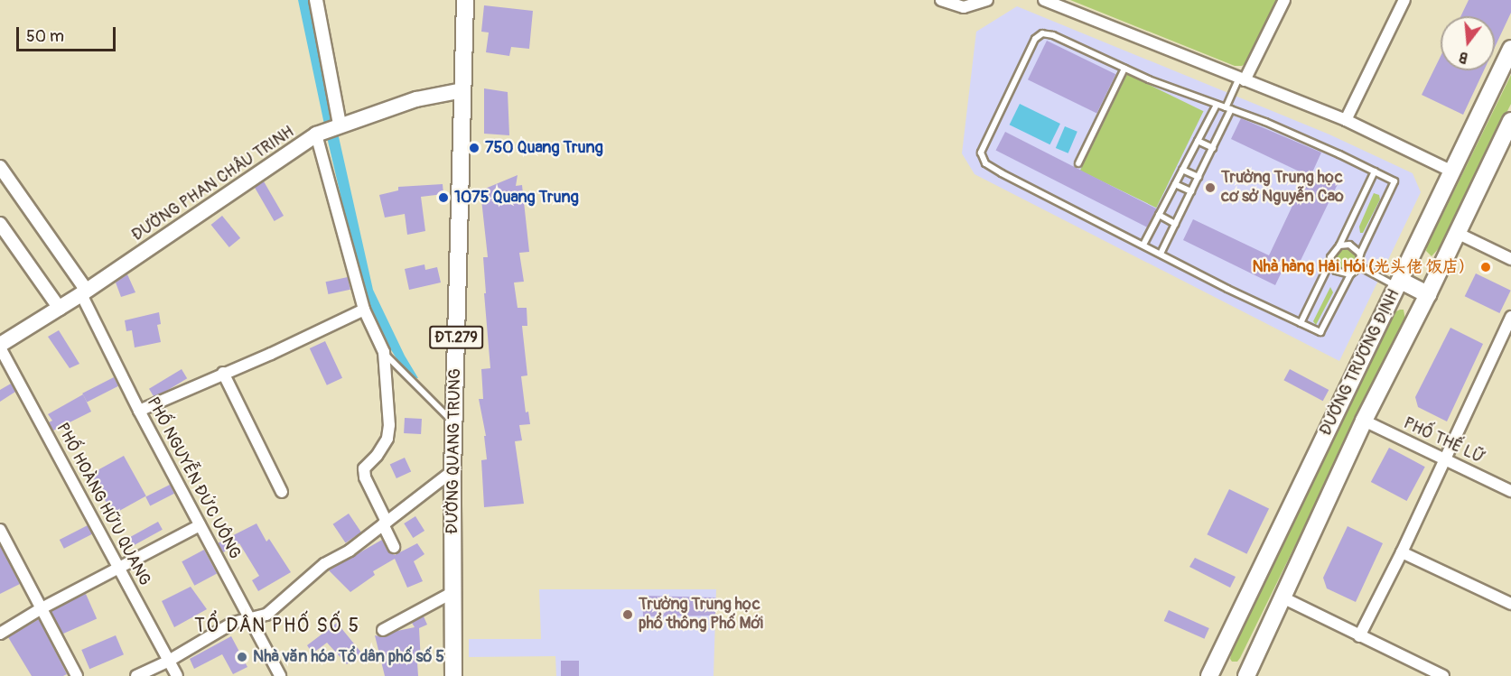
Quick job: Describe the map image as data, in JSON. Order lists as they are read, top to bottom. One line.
{"streets":{"main road":["ĐƯỜNG PHAN CHÂU TRINH","ĐT.279","ĐƯỜNG TRƯƠNG ĐỊNH","ĐƯỜNG QUANG TRUNG"],"street":["PHỐ THẾ LỮ","PHỐ NGUYỄN ĐỨC UÔNG","PHỐ HOÀNG HỮU QUANG"]},"crossings":[["ĐƯỜNG PHAN CHÂU TRINH","ĐƯỜNG QUANG TRUNG"],["ĐƯỜNG PHAN CHÂU TRINH","PHỐ NGUYỄN ĐỨC UÔNG"],["ĐƯỜNG PHAN CHÂU TRINH","PHỐ HOÀNG HỮU QUANG"],["ĐƯỜNG TRƯƠNG ĐỊNH","PHỐ THẾ LỮ"]],"districts":["TỔ DÂN PHỐ SỐ 5"],"places":["750 Quang Trung","Trường Trung học cơ sở Nguyễn Cao","1075 Quang Trung","Nhà hàng Hải Hói (光头佬 饭店）","Trường Trung học phổ thông Phố Mới","Nhà văn hóa Tổ dân phố số 5"],"scale_bar":"50 m","north":"bottom"}
